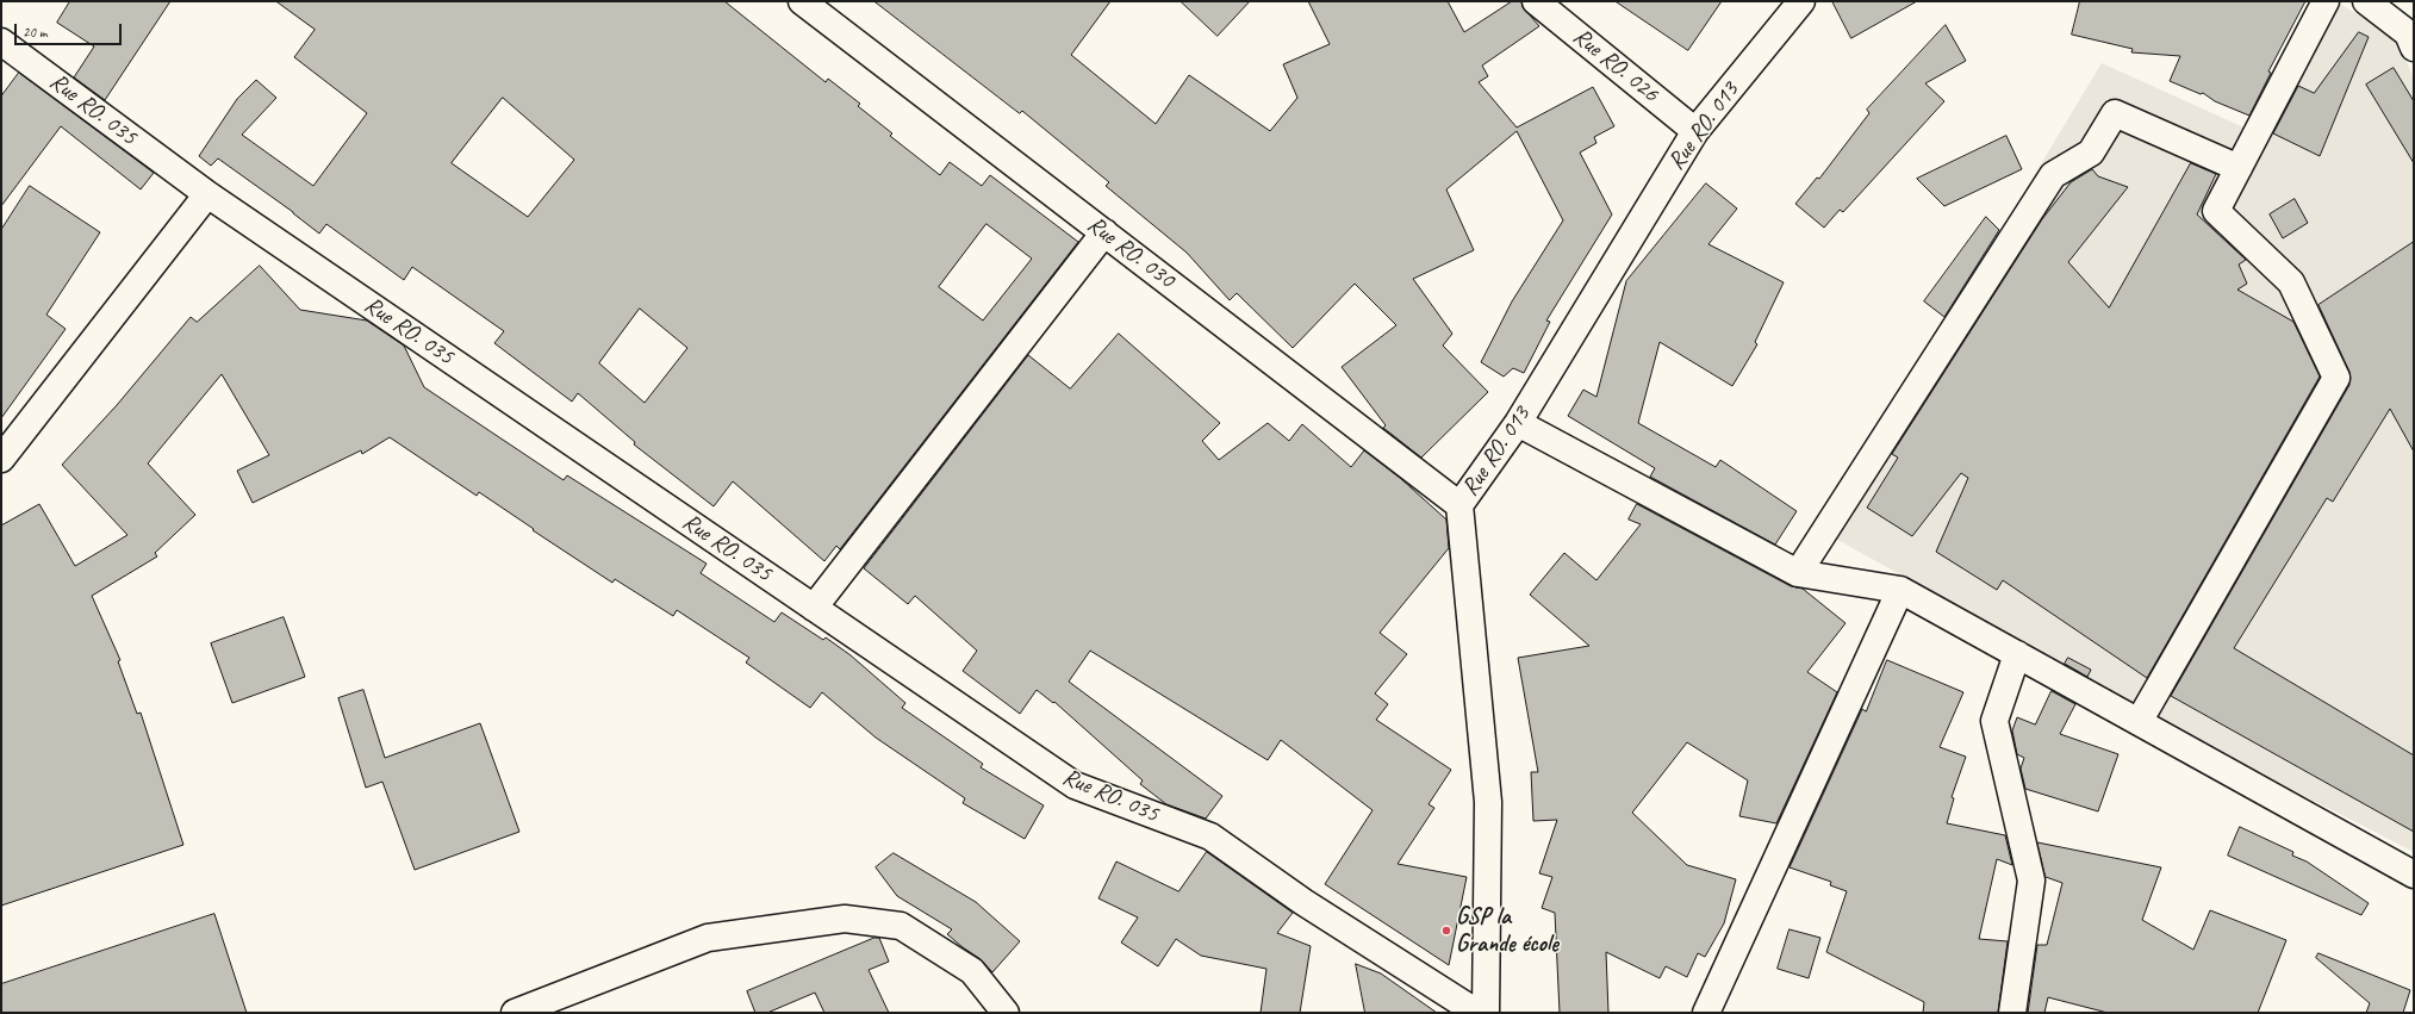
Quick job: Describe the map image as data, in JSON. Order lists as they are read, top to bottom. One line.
{"streets":{"street":["Rue RO. 026","Rue RO. 035","Rue RO. 013","Rue RO. 030"]},"crossings":[["Rue RO. 026","Rue RO. 013"],["Rue RO. 013","Rue RO. 030"]],"places":["GSP la Grande école"],"scale_bar":"20 m"}
